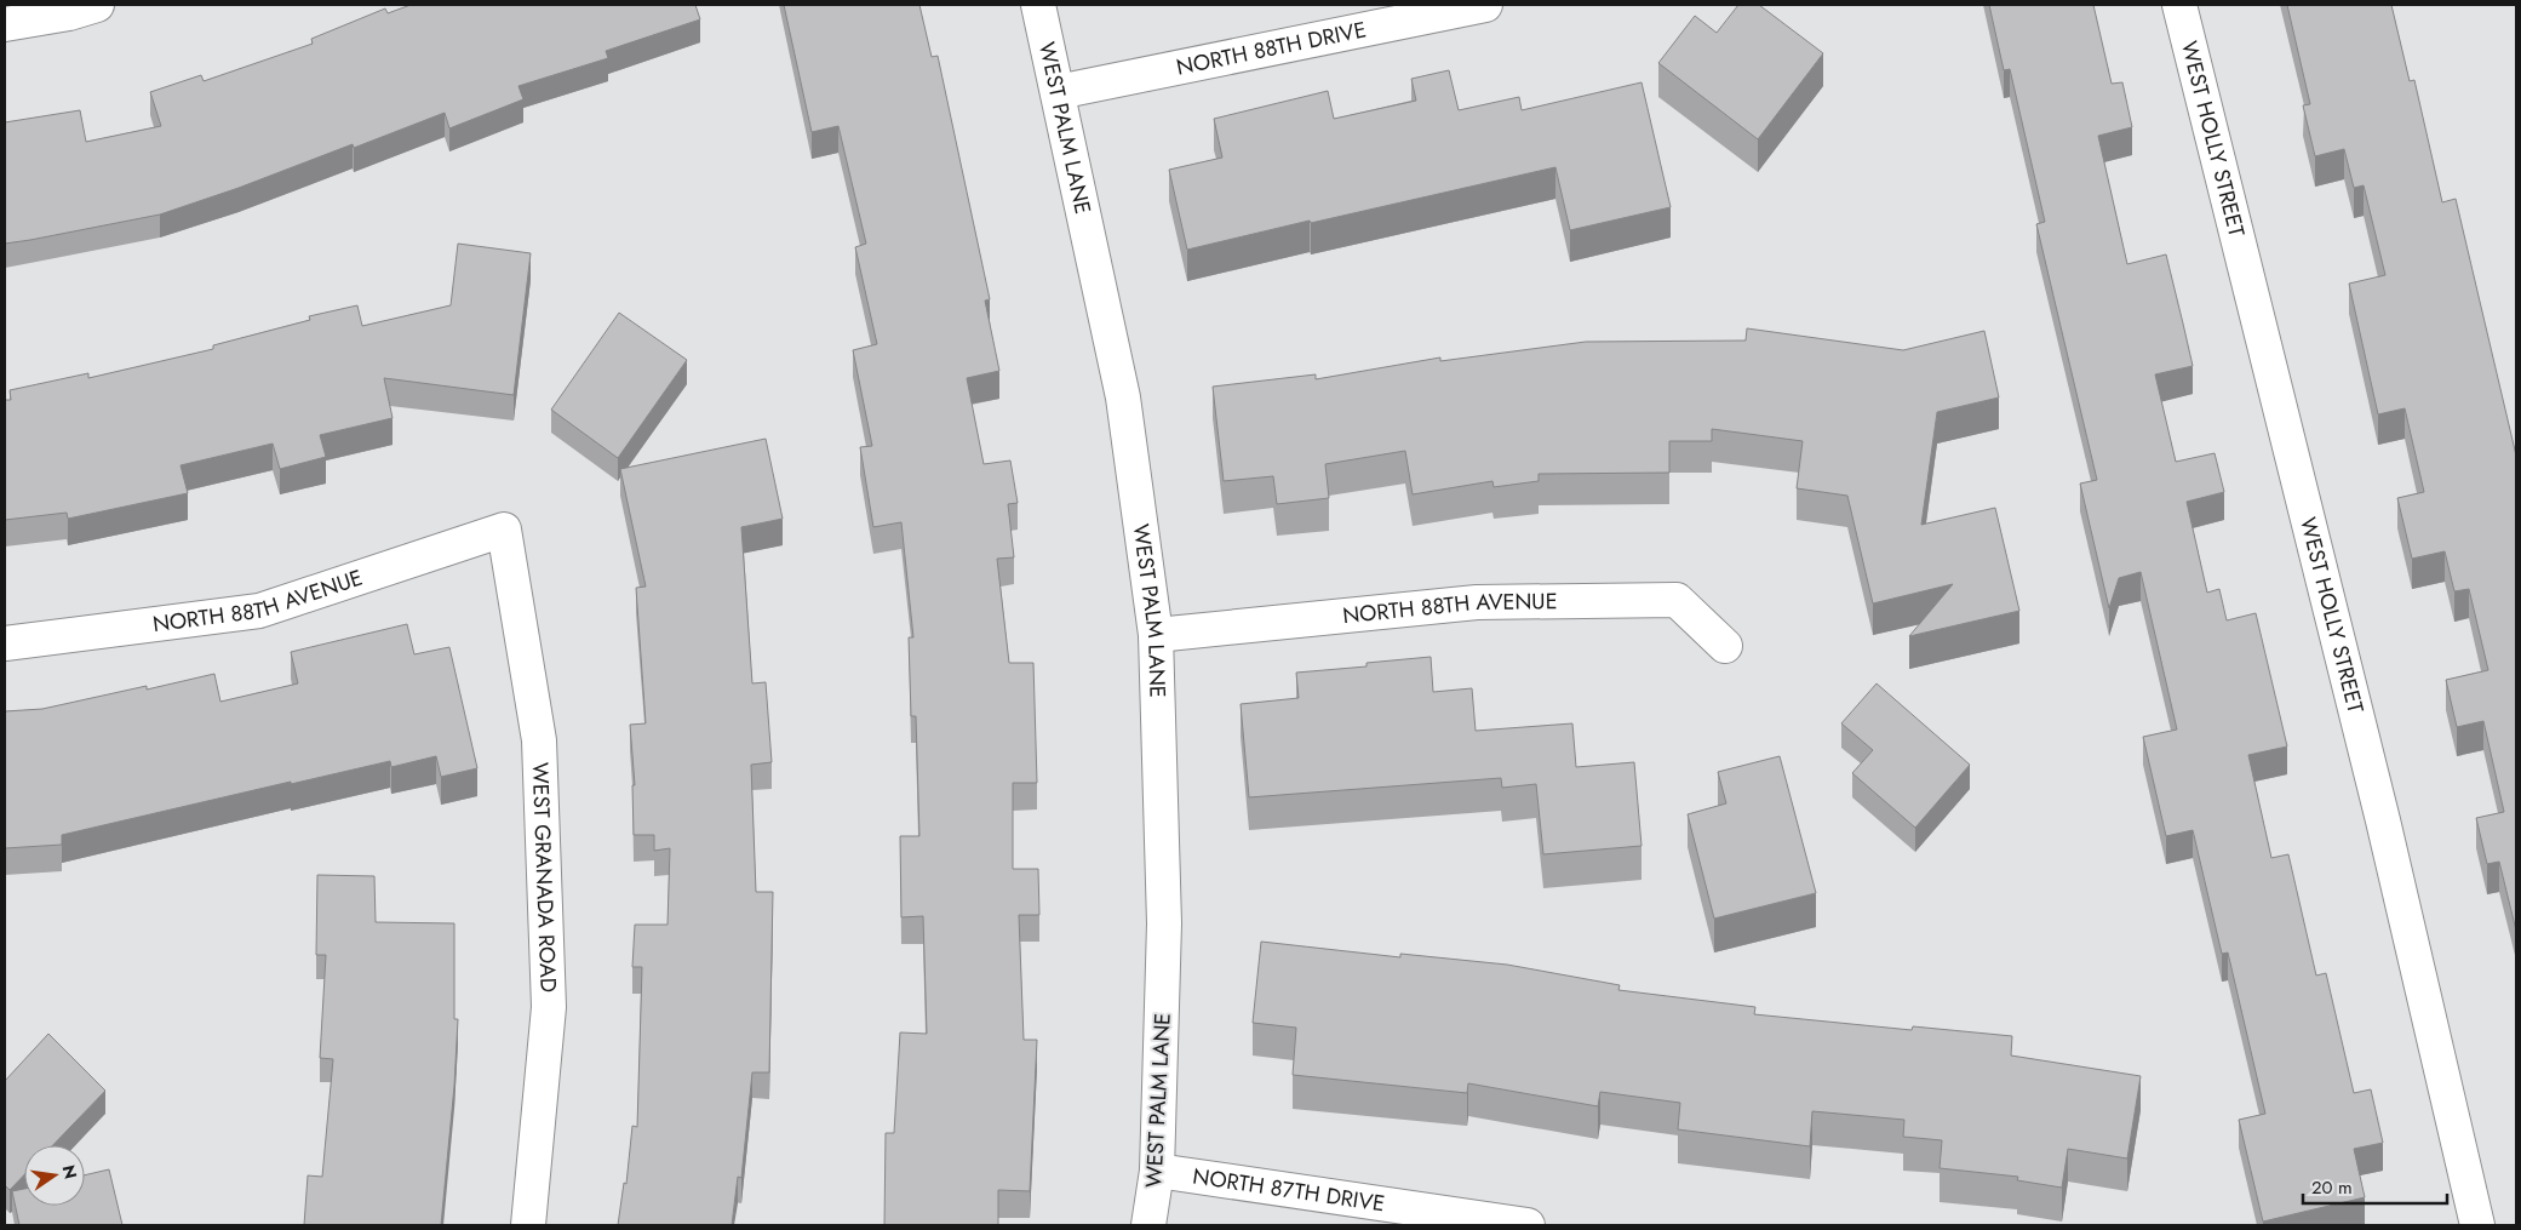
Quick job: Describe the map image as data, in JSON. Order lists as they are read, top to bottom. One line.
{"streets":{"street":["NORTH 88TH DRIVE","WEST PALM LANE","WEST HOLLY STREET","NORTH 88TH AVENUE","WEST GRANADA ROAD","NORTH 87TH DRIVE"]},"crossings":[["NORTH 88TH DRIVE","WEST PALM LANE"],["WEST PALM LANE","NORTH 88TH AVENUE"],["WEST PALM LANE","NORTH 87TH DRIVE"],["NORTH 88TH AVENUE","WEST GRANADA ROAD"]],"scale_bar":"20 m","north":"right"}
